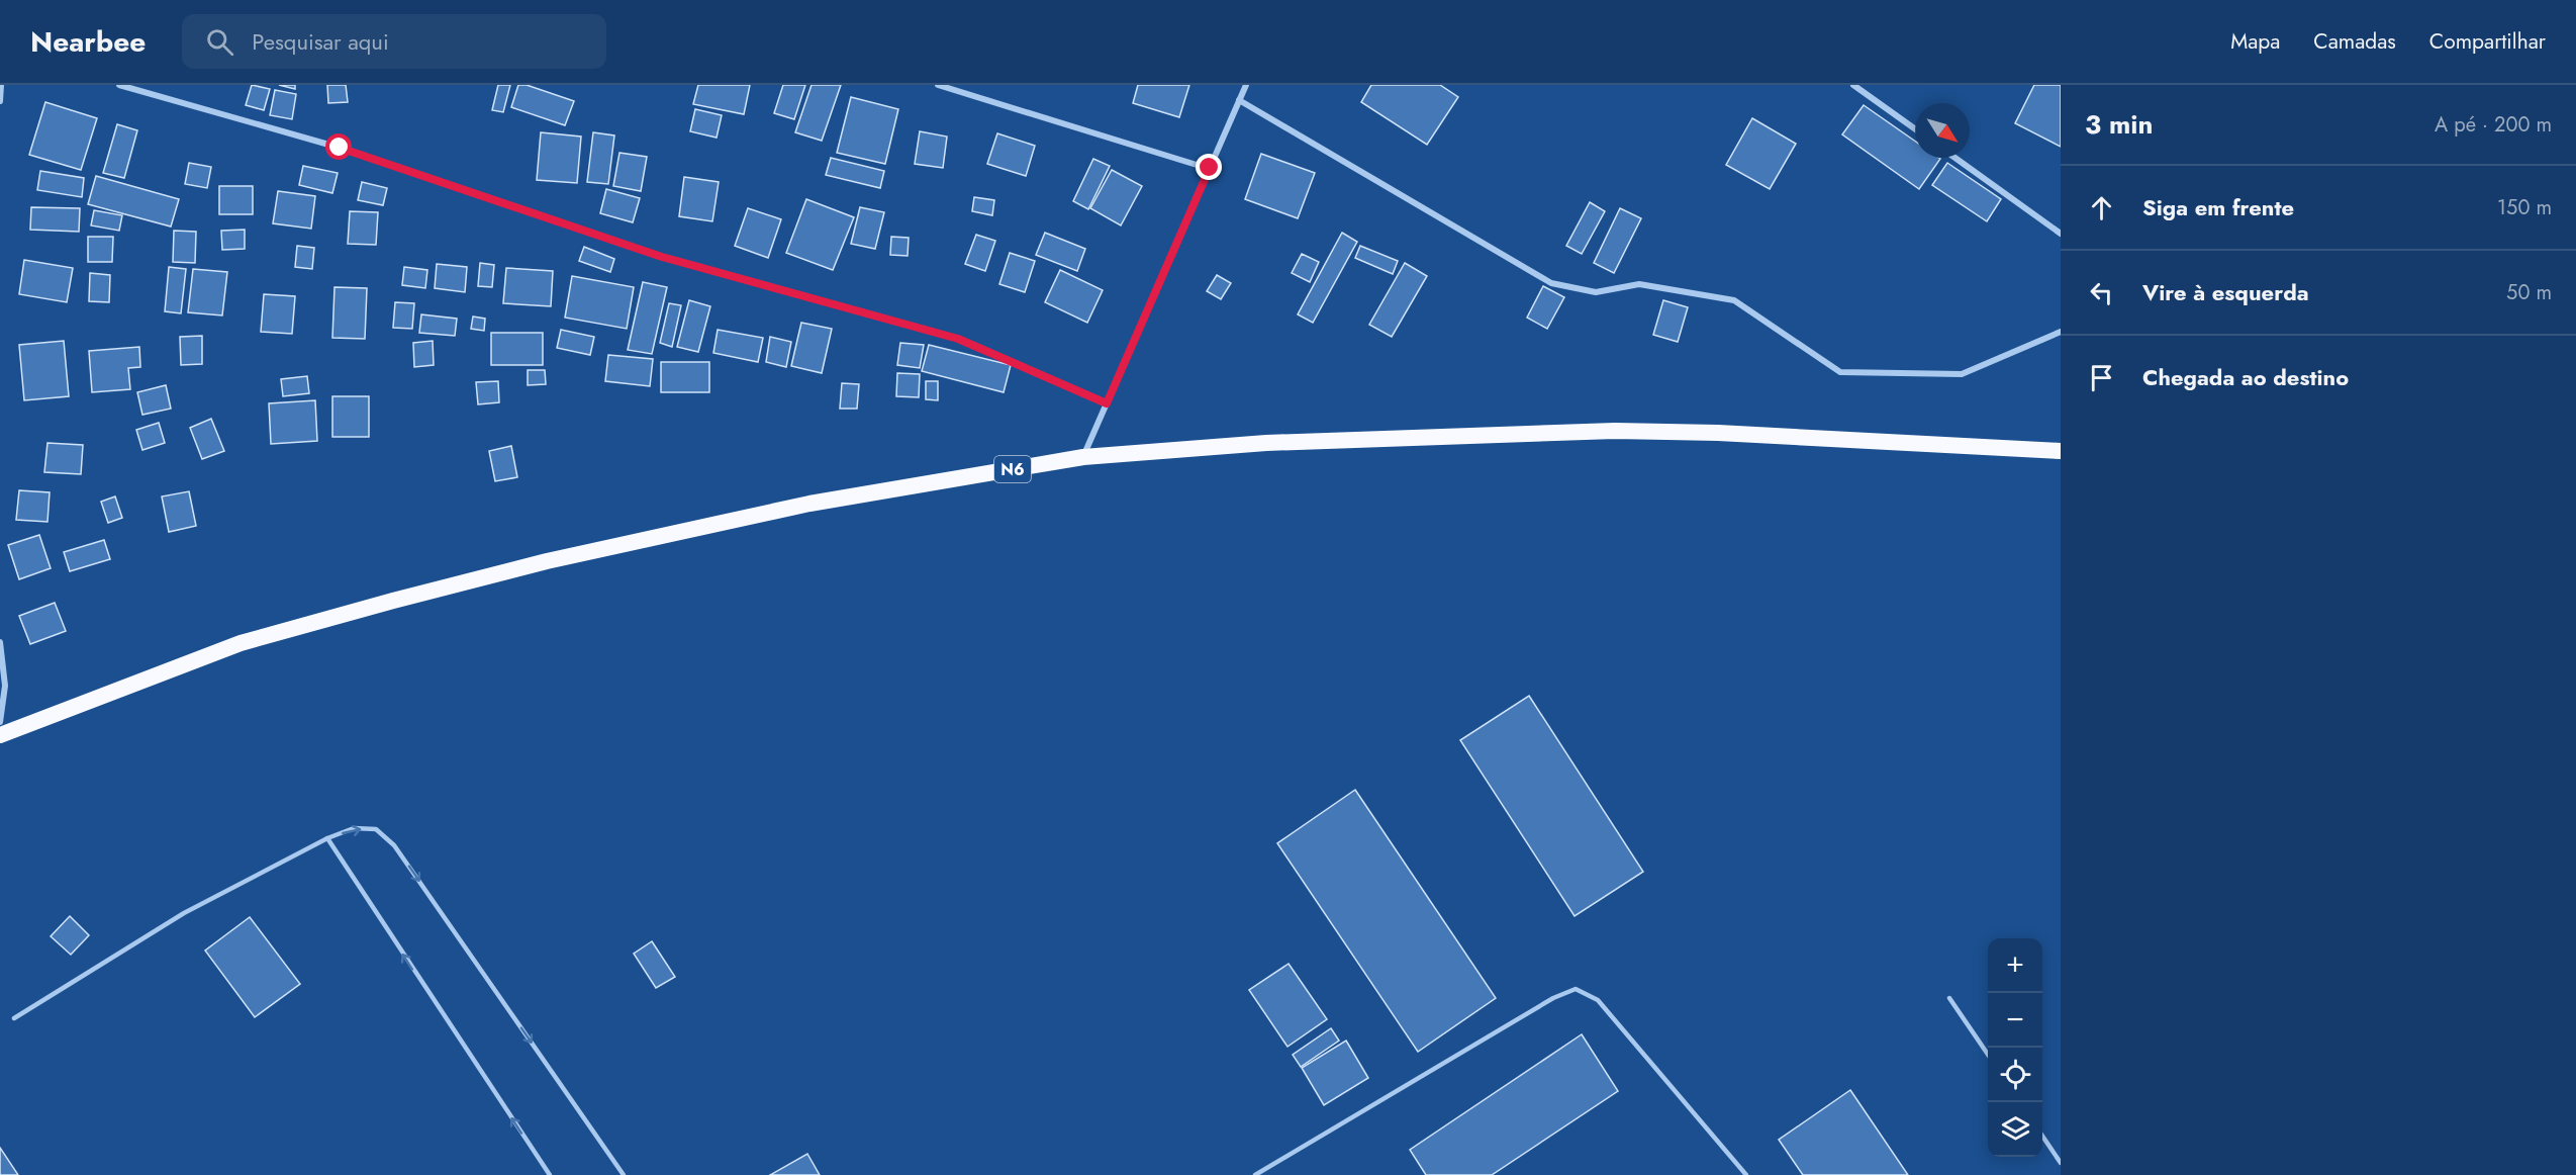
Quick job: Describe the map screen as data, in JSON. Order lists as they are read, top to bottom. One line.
{"streets":{"highway":["N6"]},"north":"bottom right","page":{"header":"Nearbee","search":"Pesquisar aqui","nav":["Mapa","Camadas","Compartilhar"],"heading":["3 min","A pé · 200 m"],"list":[["Siga em frente","150 m"],["Vire à esquerda","50 m"],"Chegada ao destino"],"map_buttons":["+","−"]}}
